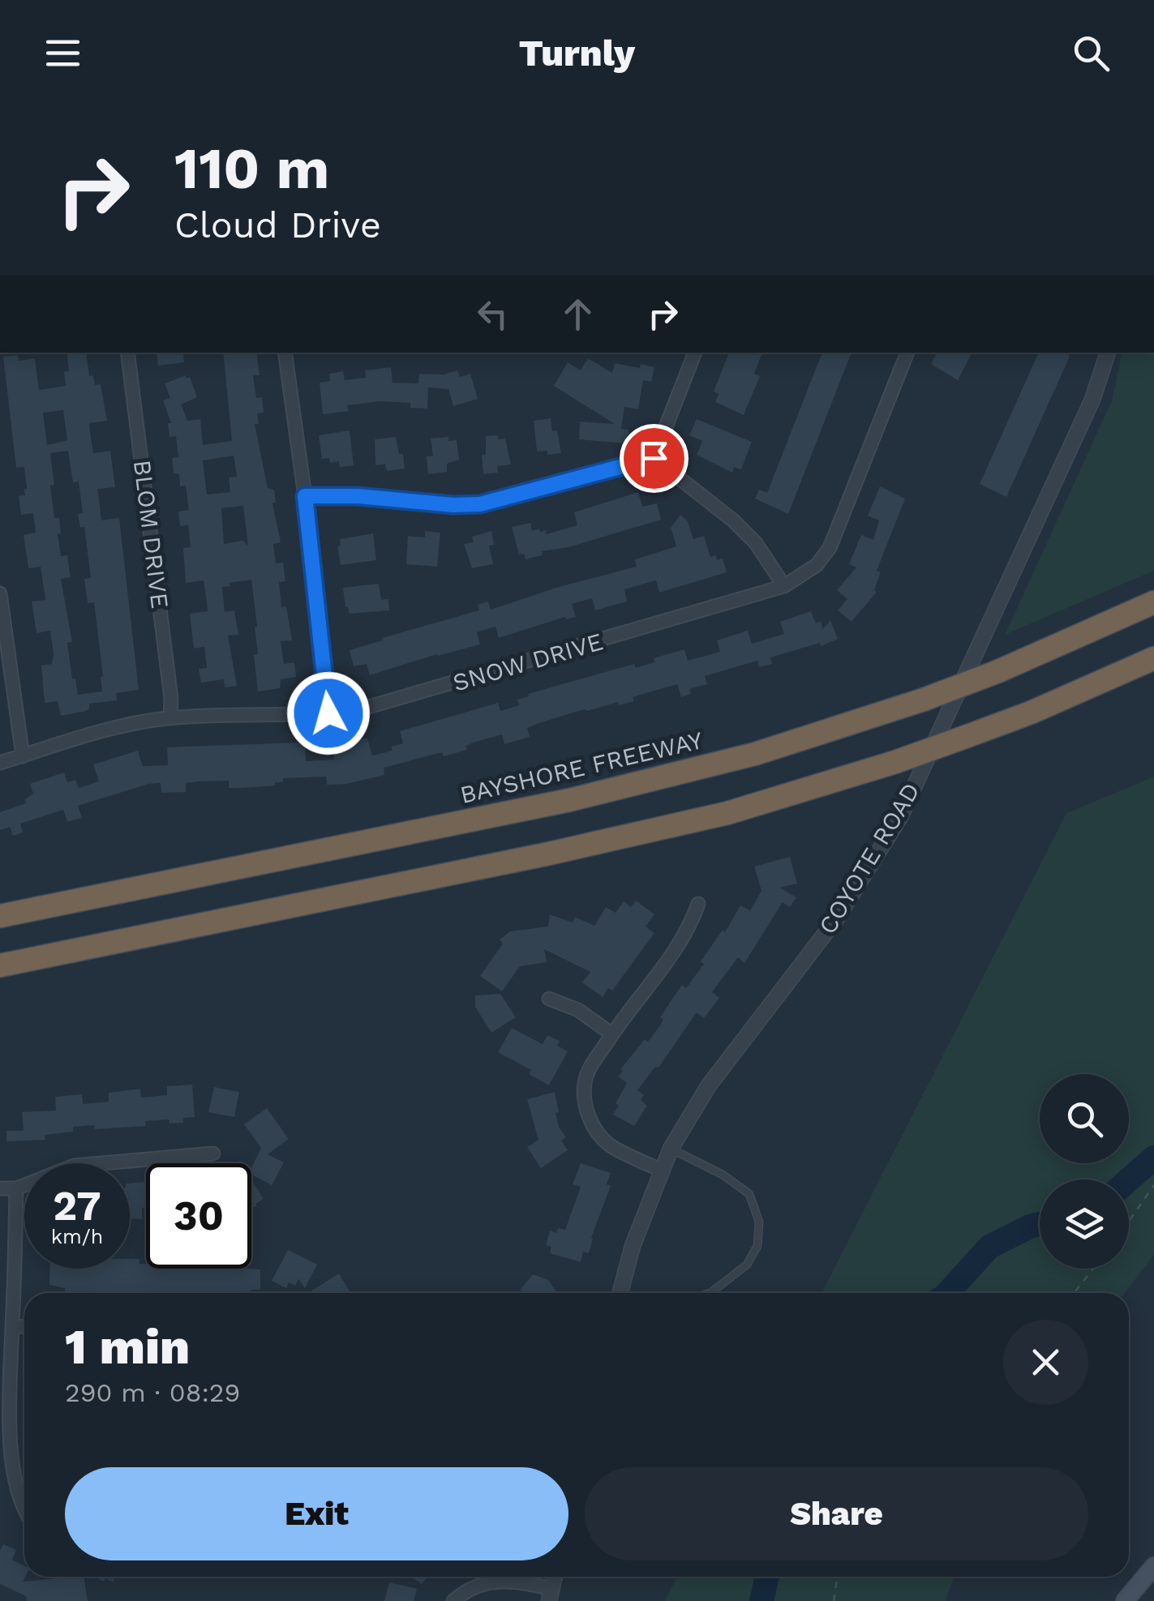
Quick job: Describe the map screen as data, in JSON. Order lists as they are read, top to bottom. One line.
{"streets":{"highway":["BAYSHORE FREEWAY"],"street":["BLOM DRIVE","SNOW DRIVE","COYOTE ROAD"]},"crossings":[["BLOM DRIVE","SNOW DRIVE"]],"page":{"header":"Turnly","turn":["110 m","Cloud Drive"],"speed":"27 km/h","limit":"30","heading":["1 min","290 m · 08:29"],"buttons":["Exit","Share"]}}
